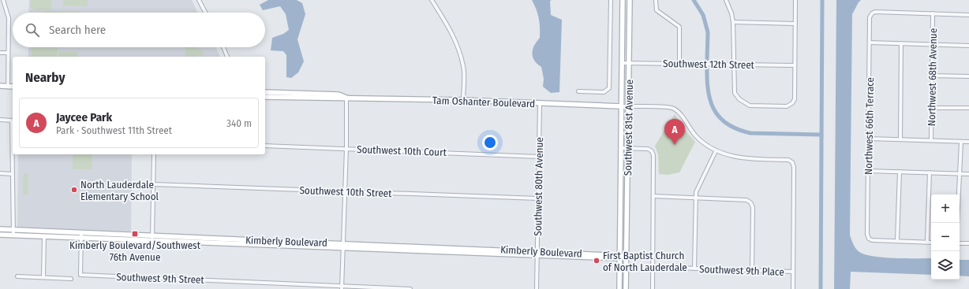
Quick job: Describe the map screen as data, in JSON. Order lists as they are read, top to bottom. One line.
{"streets":{"street":["Southwest 12th Street","Northwest 68th Avenue","Tam Oshanter Boulevard","Northwest 66th Terrace","Southwest 81st Avenue","Southwest 10th Court","Southwest 80th Avenue","Southwest 10th Street","Kimberly Boulevard","Southwest 9th Place","Southwest 9th Street"]},"crossings":[["Southwest 12th Street","Southwest 81st Avenue"],["Northwest 68th Avenue","Northwest 66th Terrace"],["Tam Oshanter Boulevard","Southwest 81st Avenue"],["Tam Oshanter Boulevard","Southwest 80th Avenue"],["Southwest 81st Avenue","Kimberly Boulevard"],["Southwest 10th Court","Southwest 80th Avenue"],["Southwest 80th Avenue","Southwest 10th Street"],["Southwest 80th Avenue","Kimberly Boulevard"],["Kimberly Boulevard","Southwest 9th Street"]],"places":{"other":["North Lauderdale Elementary School","First Baptist Church of North Lauderdale"],"transit":["Kimberly Boulevard/Southwest 76th Avenue"]},"page":{"search":"Search here","heading":"Nearby","list":[{"mark":"A","name":"Jaycee Park","note":"Park · Southwest 11th Street","value":"340 m"}],"pins":"A","map_buttons":["+","−"]}}
